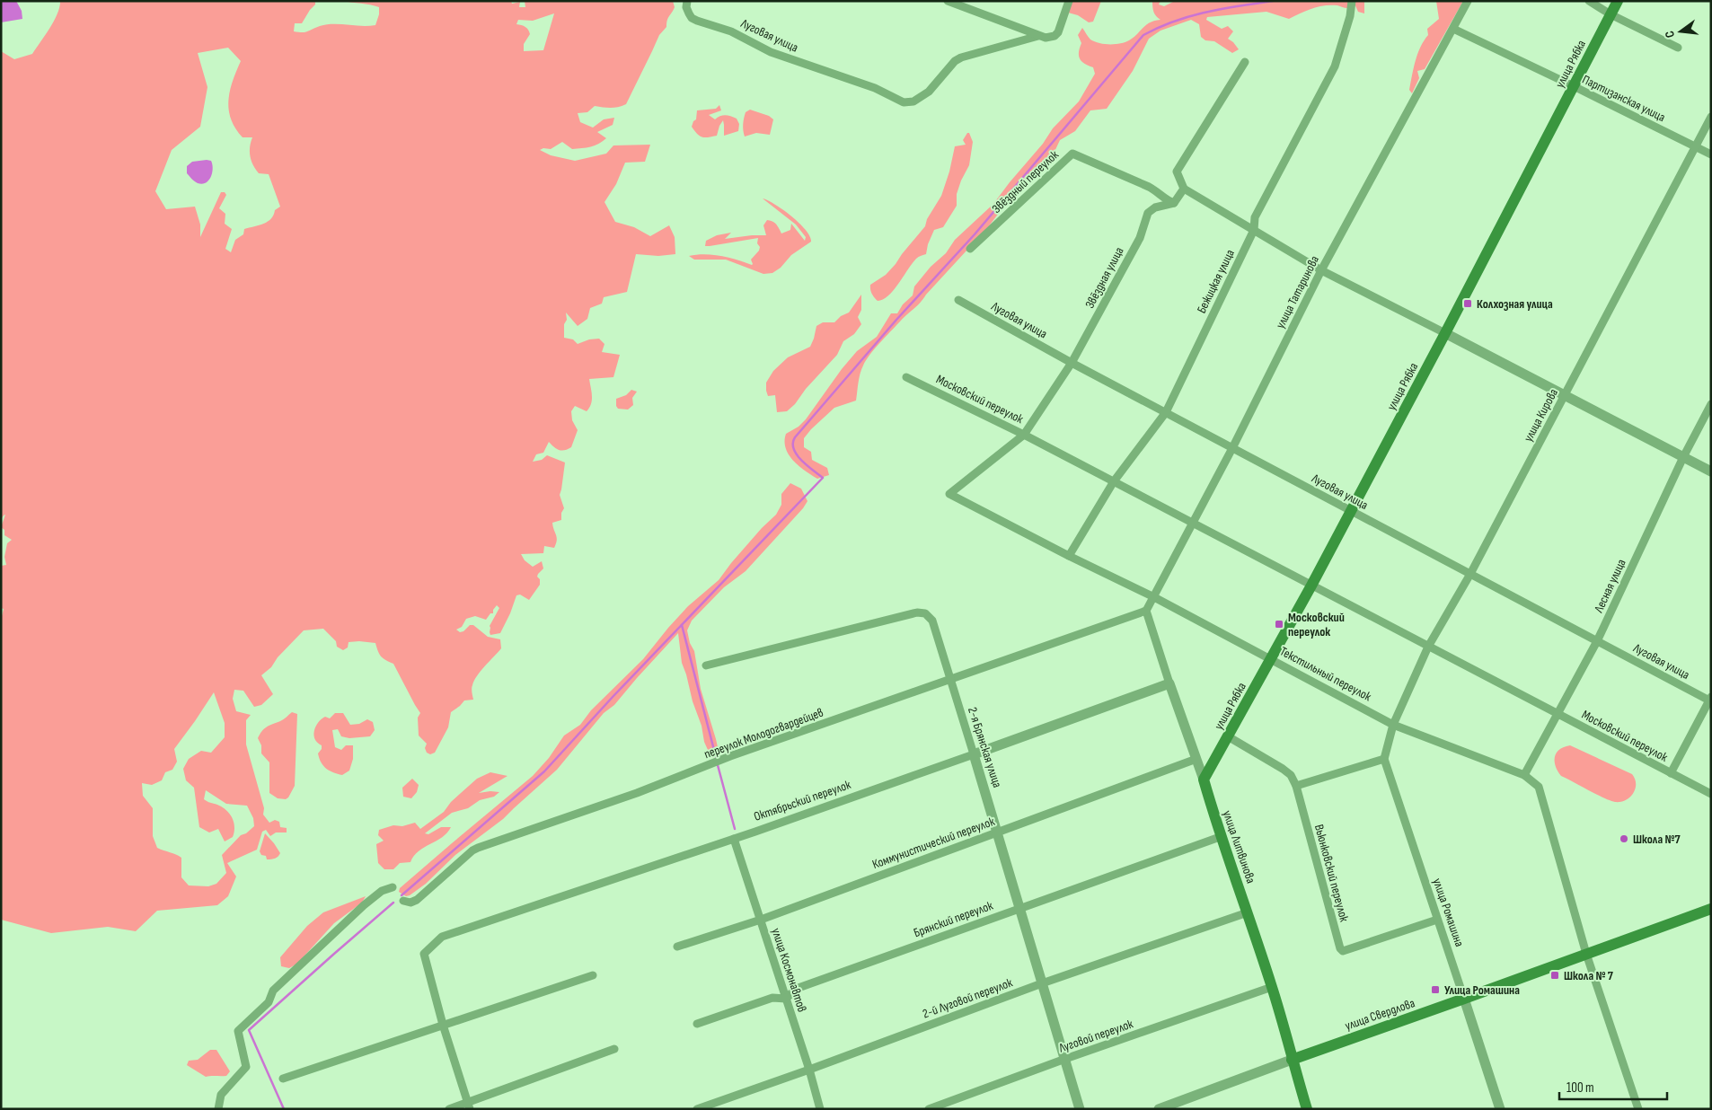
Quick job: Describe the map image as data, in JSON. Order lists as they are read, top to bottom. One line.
{"streets":{"main road":["улица Рябка","улица Литвинова","улица Свердлова"],"street":["Луговая улица","Партизанская улица","Звёздный переулок","Звёздная улица","Бежицкая улица","улица Татаринова","Московский переулок","улица Кирова","Лесная улица","Текстильный переулок","переулок Молодогвардейцев","2-я Брянская улица","Октябрьский переулок","Коммунистический переулок","Вьюнковский переулок","улица Ромашина","Брянский переулок","улица Космонавтов","2-й Луговой переулок","Луговой переулок"]},"crossings":[["Луговая улица","улица Рябка"],["Луговая улица","Звёздная улица"],["Луговая улица","Бежицкая улица"],["Луговая улица","улица Татаринова"],["Луговая улица","улица Кирова"],["Луговая улица","Лесная улица"],["улица Рябка","Партизанская улица"],["улица Рябка","Московский переулок"],["улица Рябка","Текстильный переулок"],["улица Рябка","улица Литвинова"],["улица Рябка","Вьюнковский переулок"],["Партизанская улица","улица Татаринова"],["Партизанская улица","улица Кирова"],["Звёздный переулок","Звёздная улица"],["Звёздная улица","Московский переулок"],["Звёздная улица","Текстильный переулок"],["Бежицкая улица","Московский переулок"],["Бежицкая улица","Текстильный переулок"],["улица Татаринова","Московский переулок"],["улица Татаринова","Текстильный переулок"],["Московский переулок","улица Кирова"],["Московский переулок","Лесная улица"],["улица Кирова","Текстильный переулок"],["Лесная улица","Текстильный переулок"],["Текстильный переулок","улица Свердлова"],["переулок Молодогвардейцев","2-я Брянская улица"],["переулок Молодогвардейцев","улица Литвинова"],["2-я Брянская улица","Октябрьский переулок"],["2-я Брянская улица","Коммунистический переулок"],["2-я Брянская улица","Брянский переулок"],["2-я Брянская улица","2-й Луговой переулок"],["2-я Брянская улица","Луговой переулок"],["Октябрьский переулок","улица Литвинова"],["Октябрьский переулок","улица Космонавтов"],["Коммунистический переулок","улица Литвинова"],["Коммунистический переулок","улица Космонавтов"],["улица Литвинова","Брянский переулок"],["улица Литвинова","2-й Луговой переулок"],["улица Литвинова","улица Свердлова"],["улица Литвинова","Луговой переулок"],["Вьюнковский переулок","улица Ромашина"],["улица Ромашина","улица Свердлова"],["Брянский переулок","улица Космонавтов"],["улица Космонавтов","2-й Луговой переулок"]],"places":{"transit":["Колхозная улица","Московский переулок","Школа № 7","Улица Ромашина"],"other":["Школа №7"]},"scale_bar":"100 m","north":"left"}
